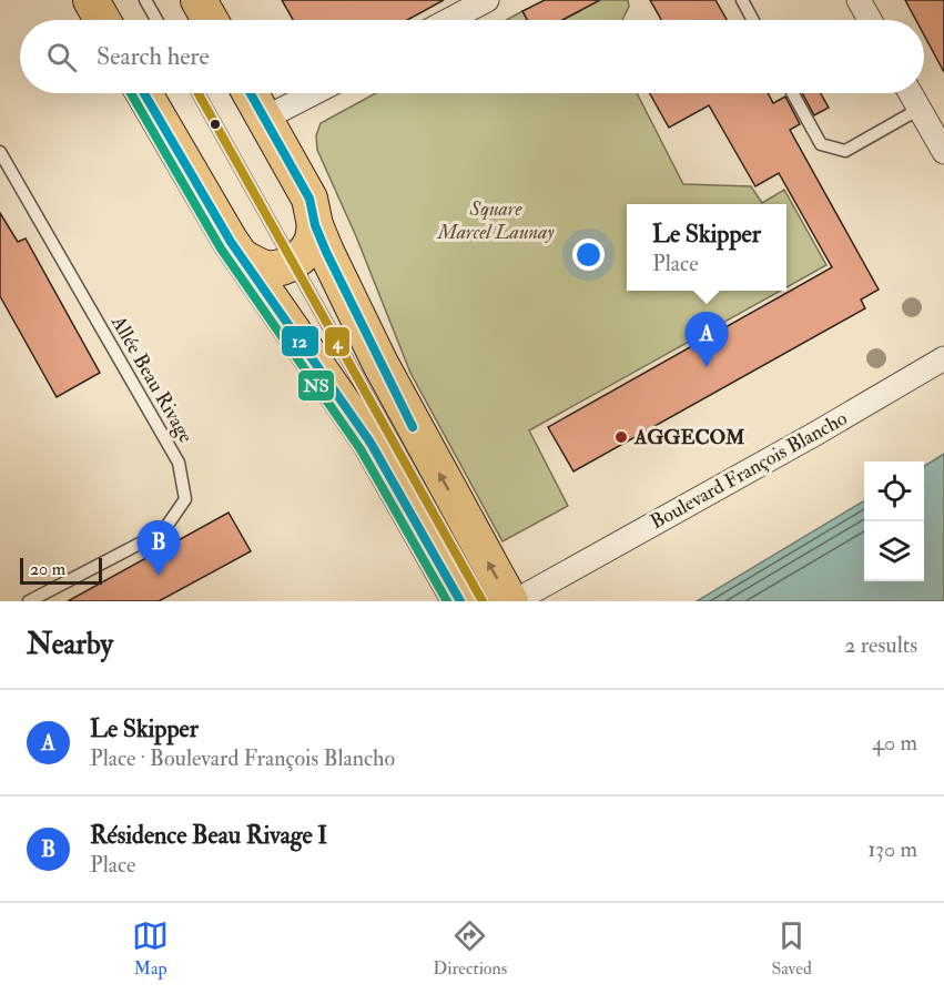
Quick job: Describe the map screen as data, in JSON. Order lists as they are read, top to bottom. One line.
{"streets":{"street":["Boulevard François Blancho"],"lane":["Allée Beau Rivage"]},"parks":["Square Marcel Launay"],"places":["AGGECOM"],"lines":["transit line 12","transit line 4","transit line NS"],"scale_bar":"20 m","page":{"search":"Search here","popup":["Le Skipper","Place"],"pins":["A","B"],"scale":"20 m","heading":["Nearby","2 results"],"list":[{"mark":"A","name":"Le Skipper","note":"Place · Boulevard François Blancho","value":"40 m"},{"mark":"B","name":"Résidence Beau Rivage I","note":"Place","value":"130 m"}],"nav":["Map","Directions","Saved"]}}
